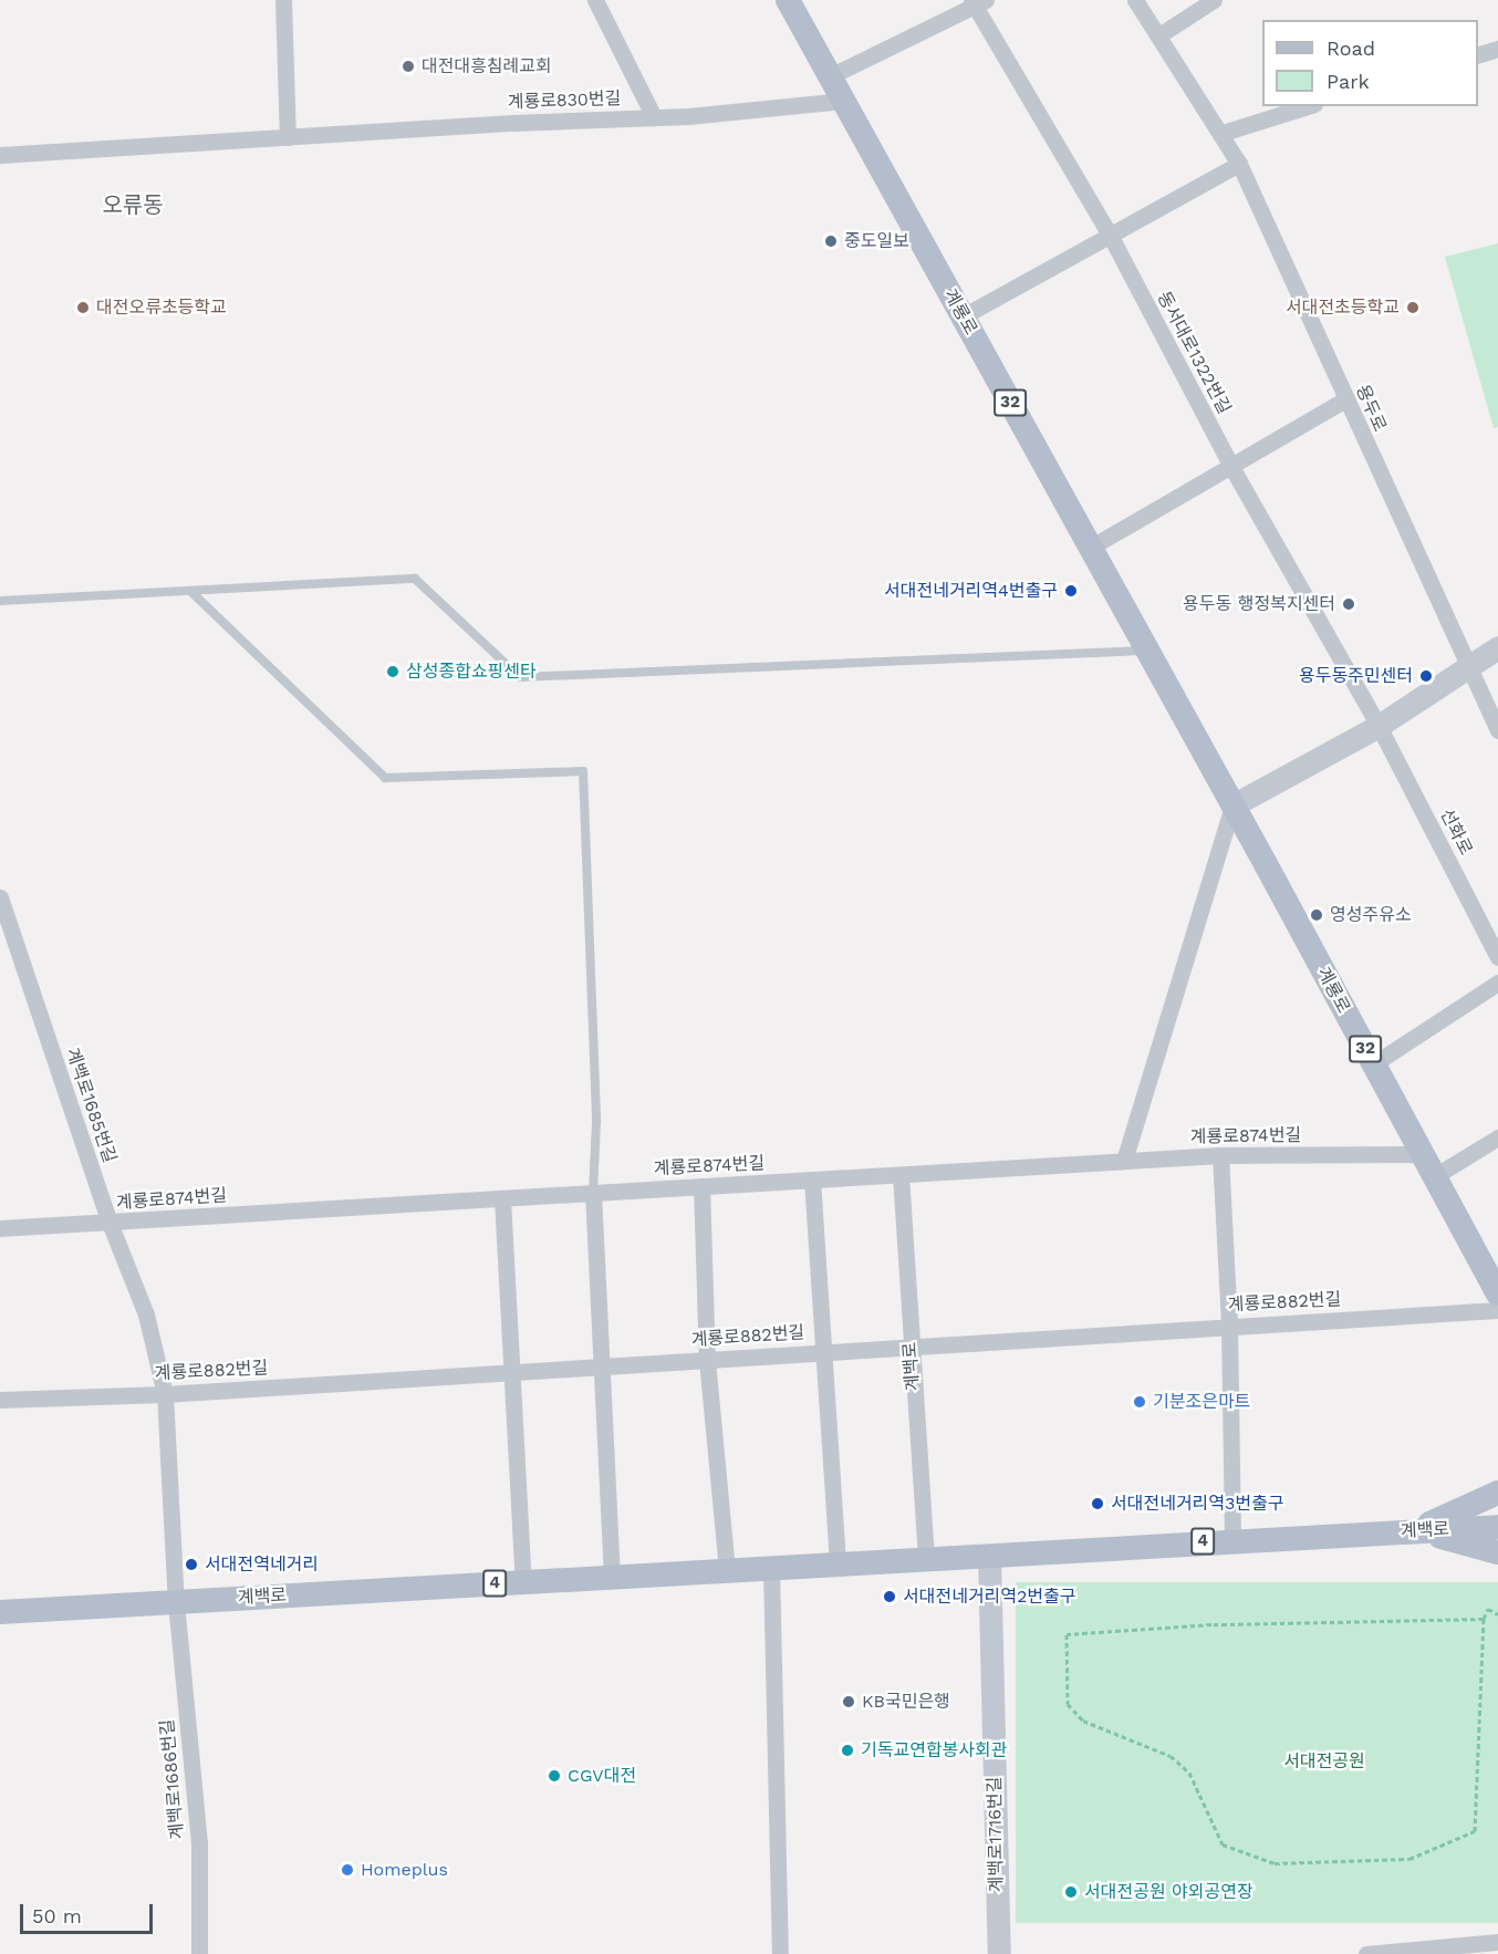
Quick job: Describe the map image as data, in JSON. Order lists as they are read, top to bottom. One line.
{"streets":{"main road":["계룡로","32","계백로","4","계백로1716번길"],"street":["계룡로830번길","동서대로1322번길","용두로","선화로","계백로1685번길","계룡로874번길","계룡로882번길","계백로1686번길"]},"crossings":[["계룡로830번길","계룡로"],["계룡로","계룡로874번길"],["동서대로1322번길","선화로"],["계백로1685번길","계룡로874번길"],["계백로1685번길","계룡로882번길"],["계백로1685번길","계백로"],["계백로1685번길","계백로1686번길"],["계룡로874번길","계백로"],["계룡로882번길","계백로"],["계백로","계백로1686번길"],["계백로","계백로1716번길"]],"districts":["오류동"],"parks":["서대전공원"],"places":["대전대흥침례교회","중도일보","대전오류초등학교","서대전초등학교","서대전네거리역4번출구","용두동 행정복지센터","삼성종합쇼핑센타","용두동주민센터","영성주유소","기분조은마트","서대전네거리역3번출구","서대전역네거리","서대전네거리역2번출구","KB국민은행","기독교연합봉사회관","CGV대전","Homeplus","서대전공원 야외공연장"],"legend":["Road","Park"],"scale_bar":"50 m"}
